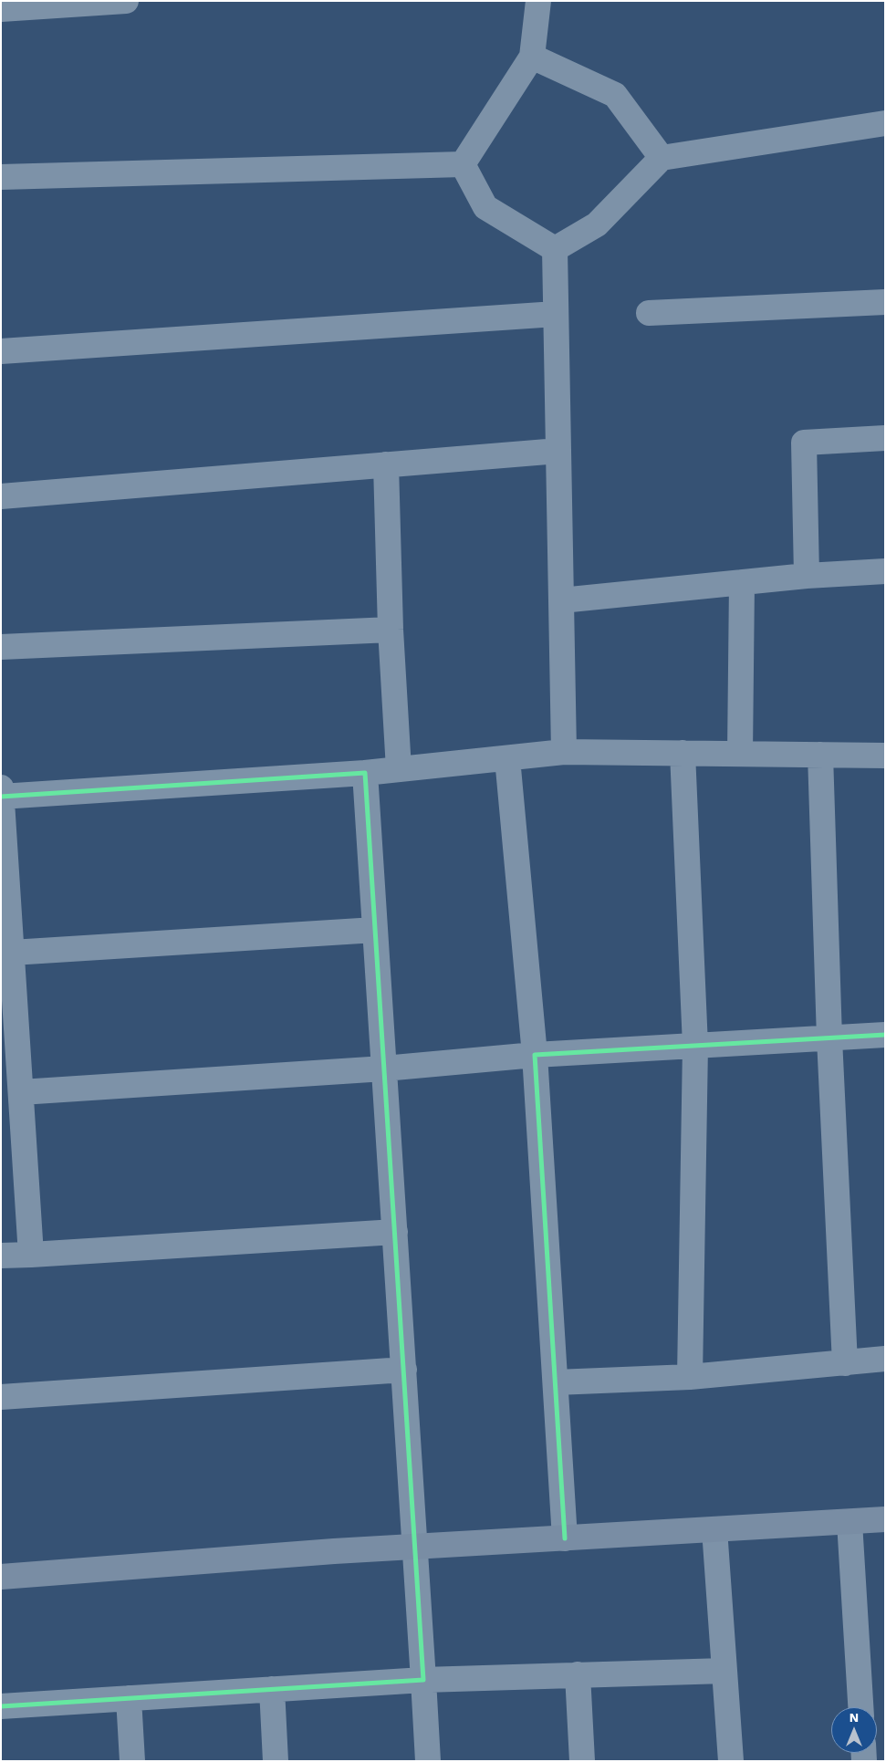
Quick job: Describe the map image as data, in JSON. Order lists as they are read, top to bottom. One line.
{"north":"top"}
